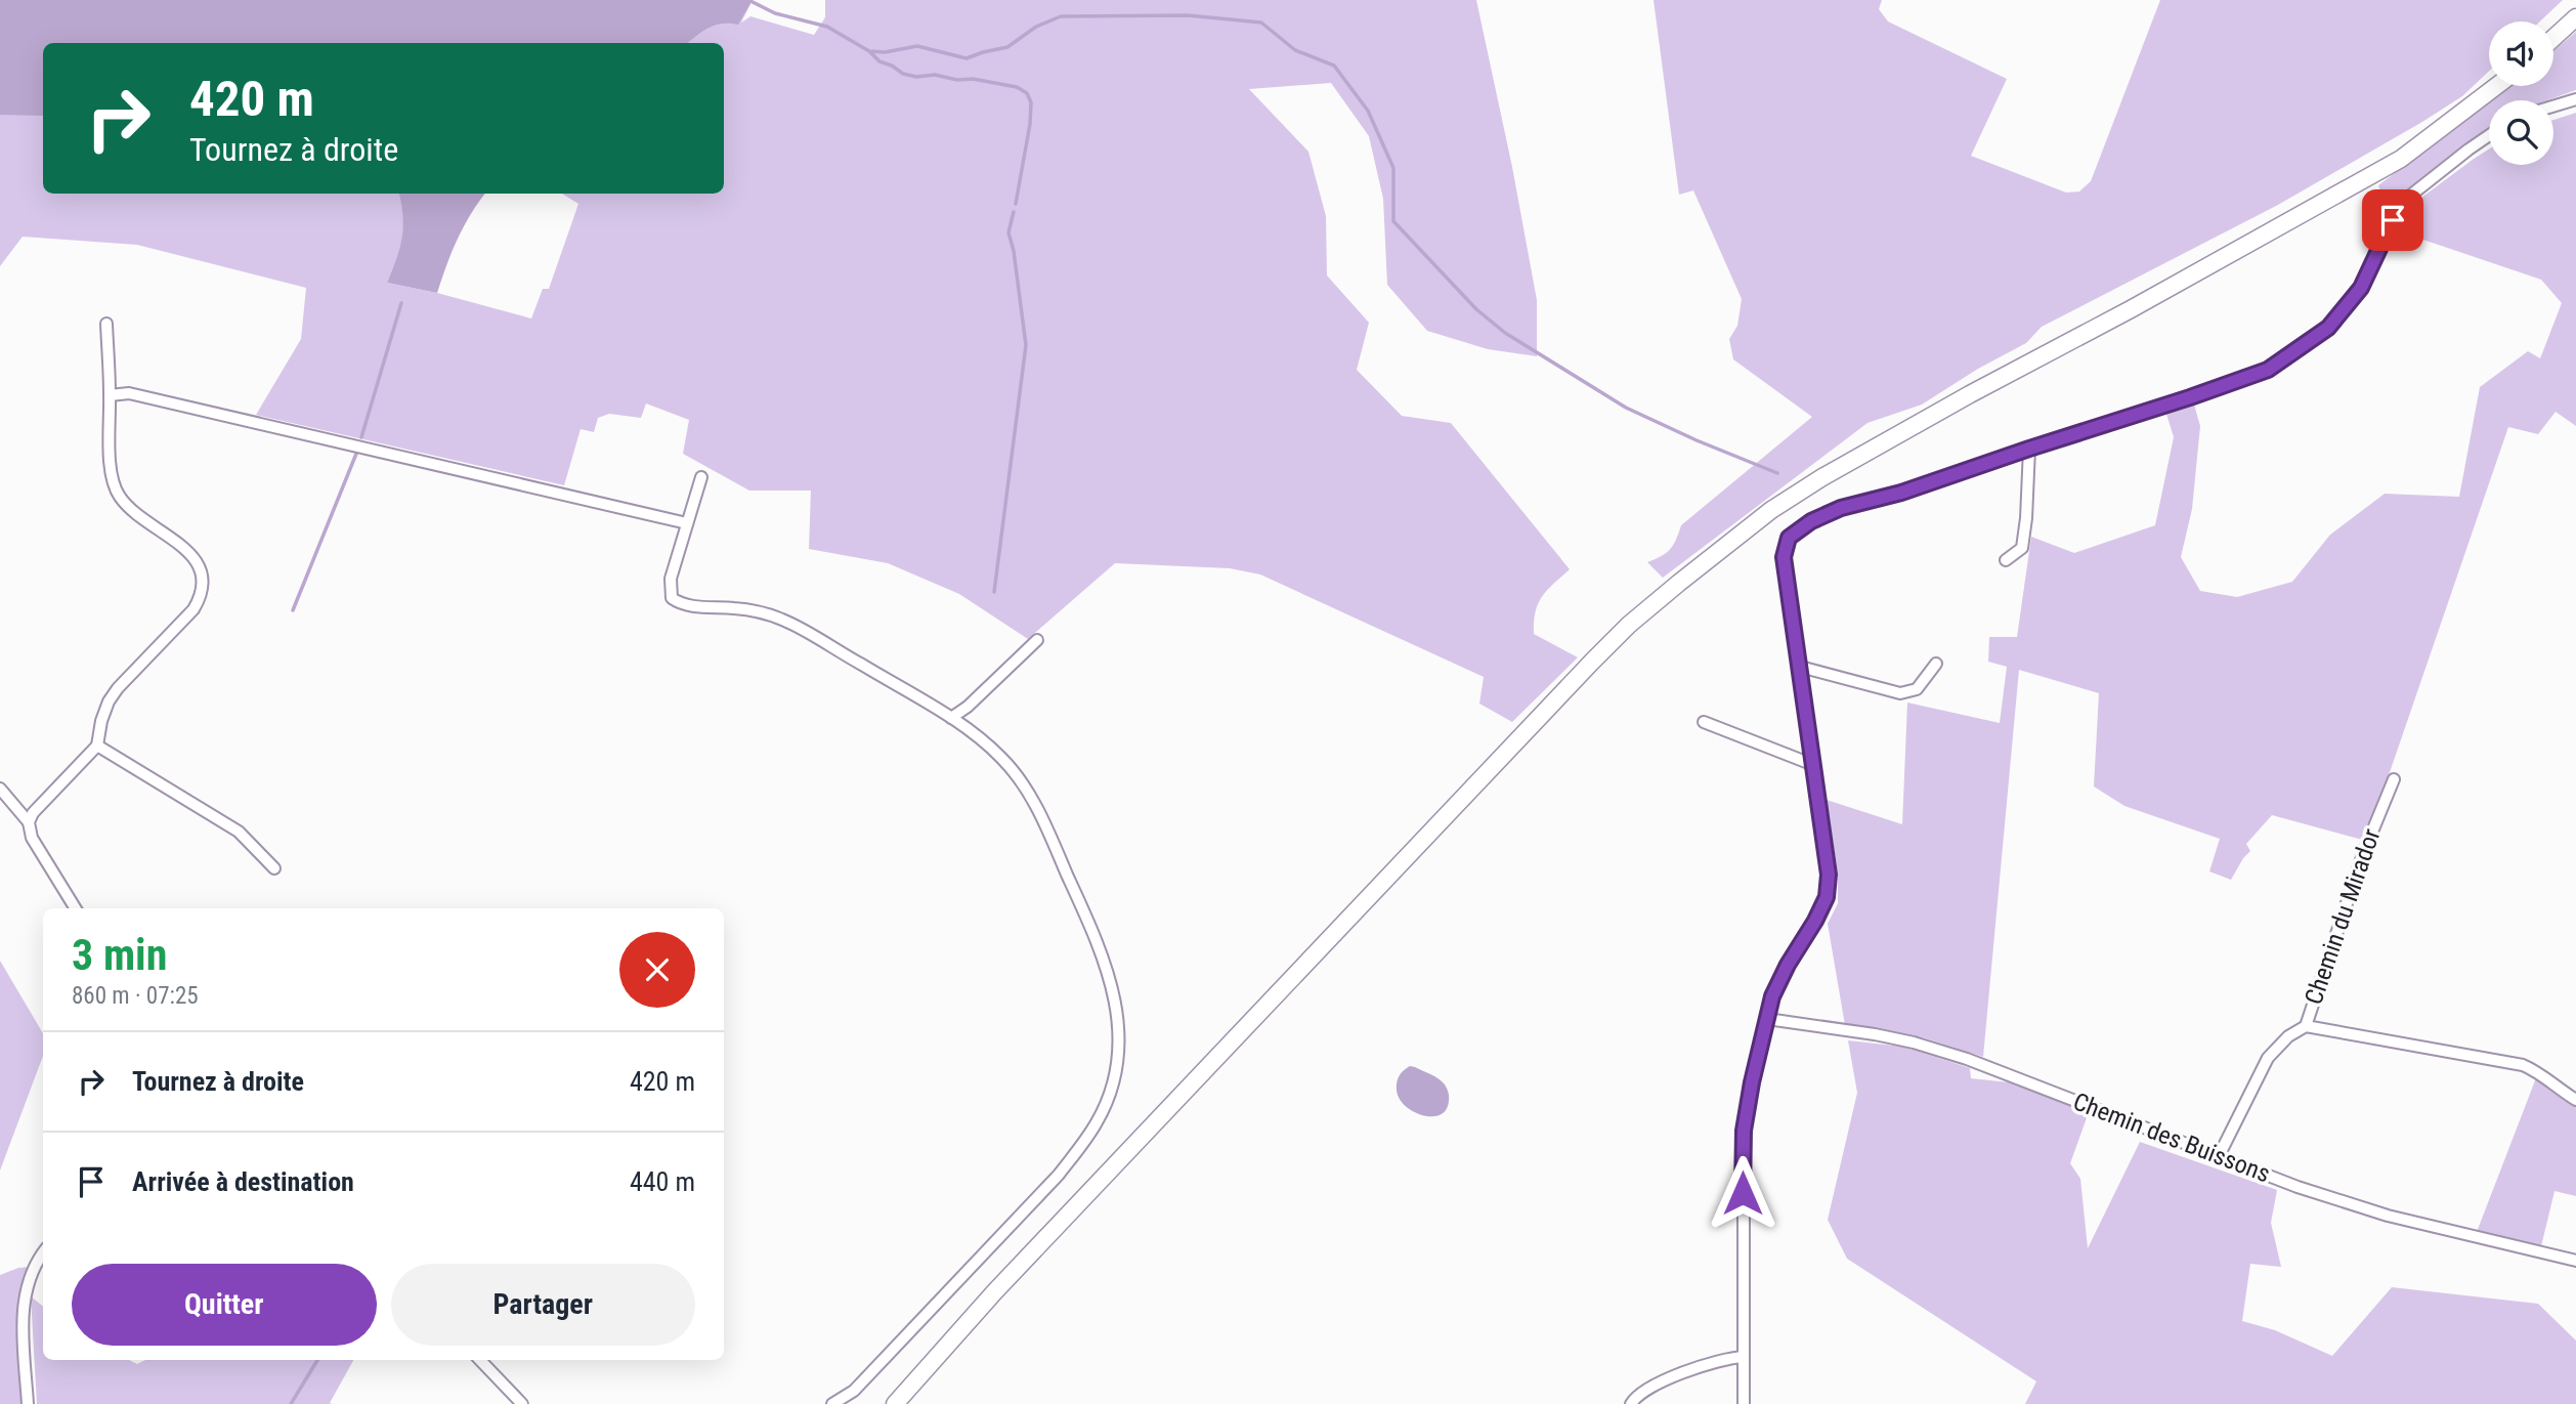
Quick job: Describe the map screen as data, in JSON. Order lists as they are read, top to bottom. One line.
{"streets":{"street":["Chemin du Mirador","Chemin des Buissons"]},"crossings":[["Chemin du Mirador","Chemin des Buissons"]],"page":{"turn":["420 m","Tournez à droite"],"heading":["3 min","860 m · 07:25"],"list":[{"name":"Tournez à droite","value":"420 m"},{"name":"Arrivée à destination","value":"440 m"}],"buttons":["Quitter","Partager"]}}
